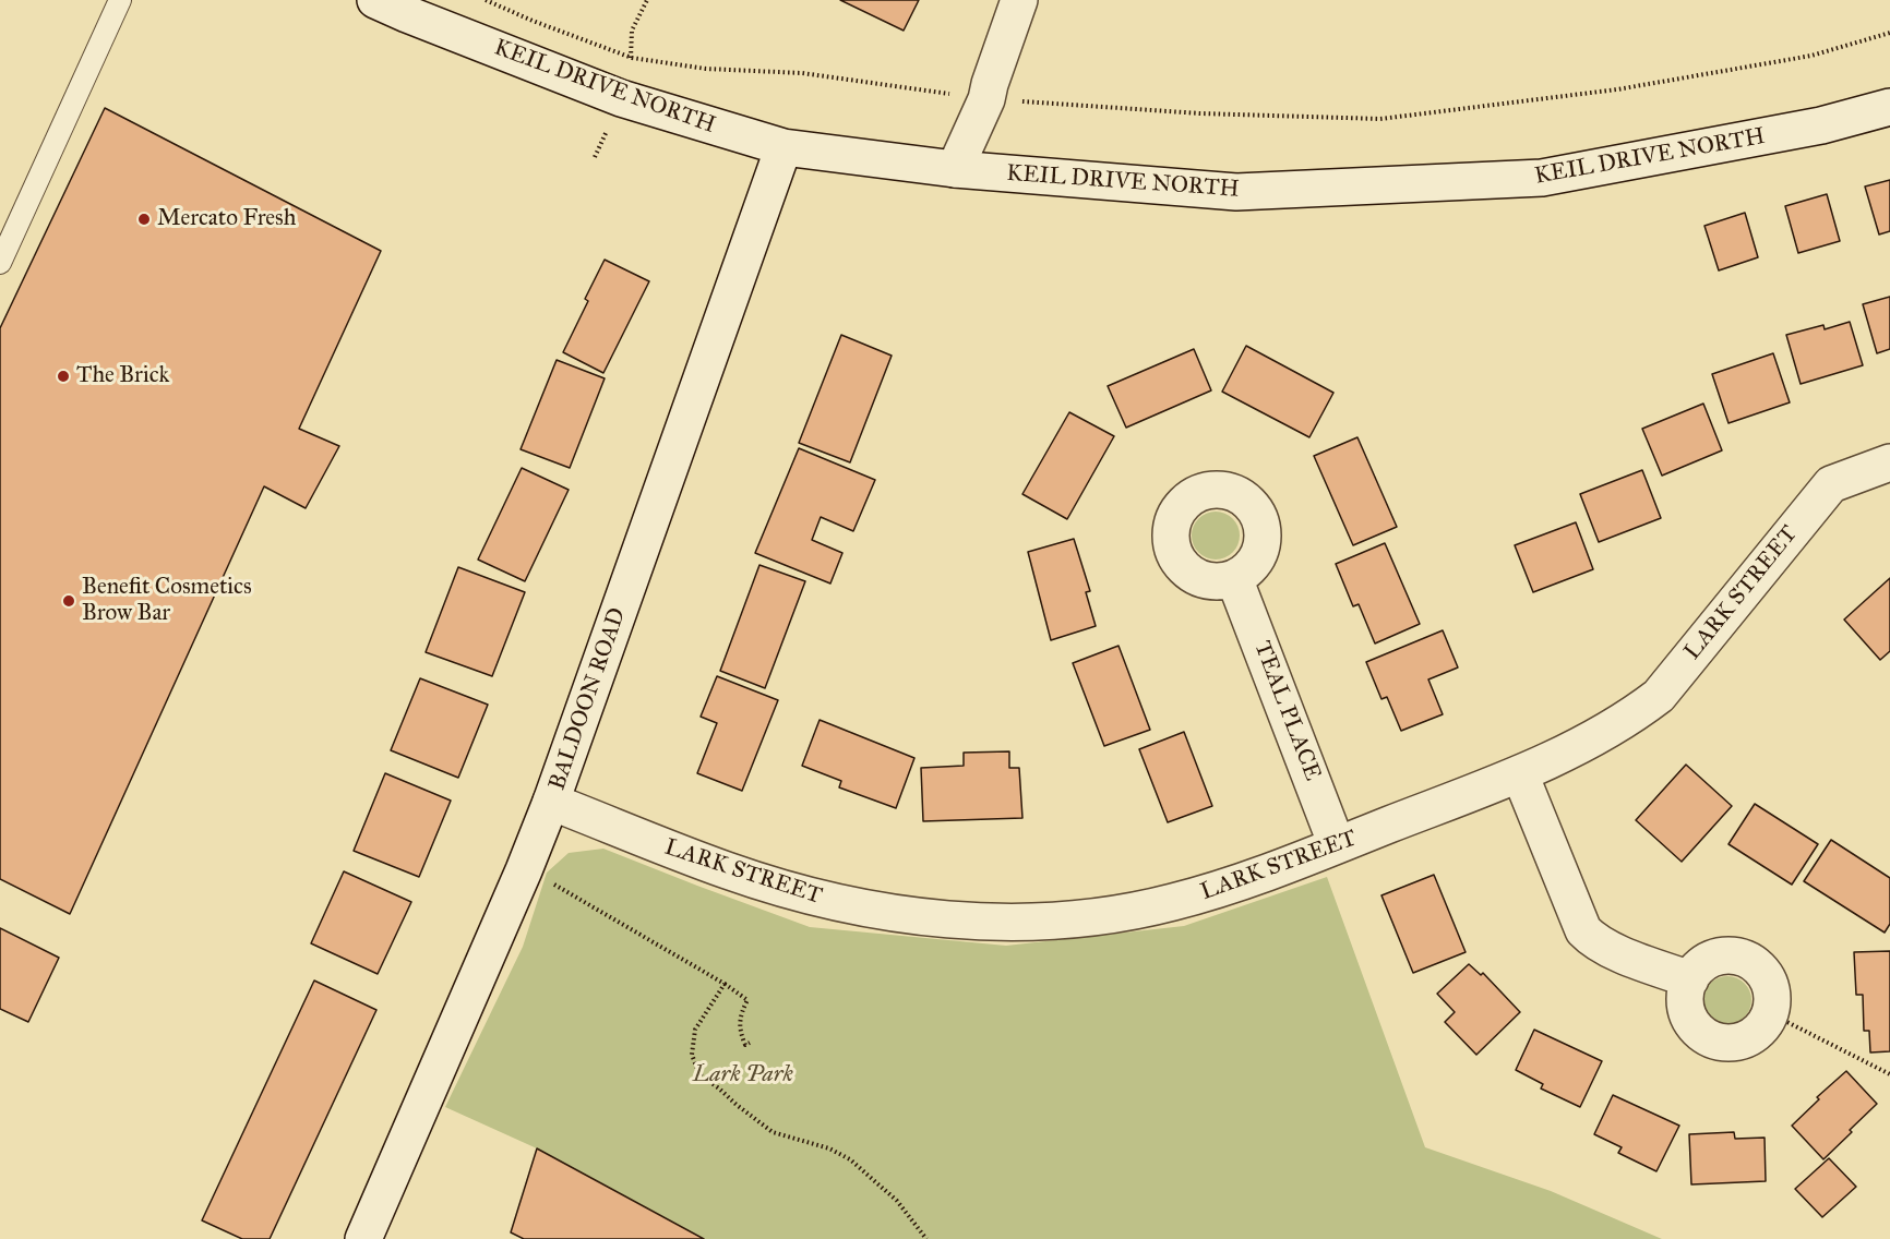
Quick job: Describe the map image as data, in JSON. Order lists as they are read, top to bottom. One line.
{"streets":{"street":["KEIL DRIVE NORTH","LARK STREET","BALDOON ROAD","TEAL PLACE"]},"crossings":[["KEIL DRIVE NORTH","BALDOON ROAD"],["LARK STREET","BALDOON ROAD"],["LARK STREET","TEAL PLACE"]],"parks":["Lark Park"],"places":["Mercato Fresh","The Brick","Benefit Cosmetics Brow Bar"]}
